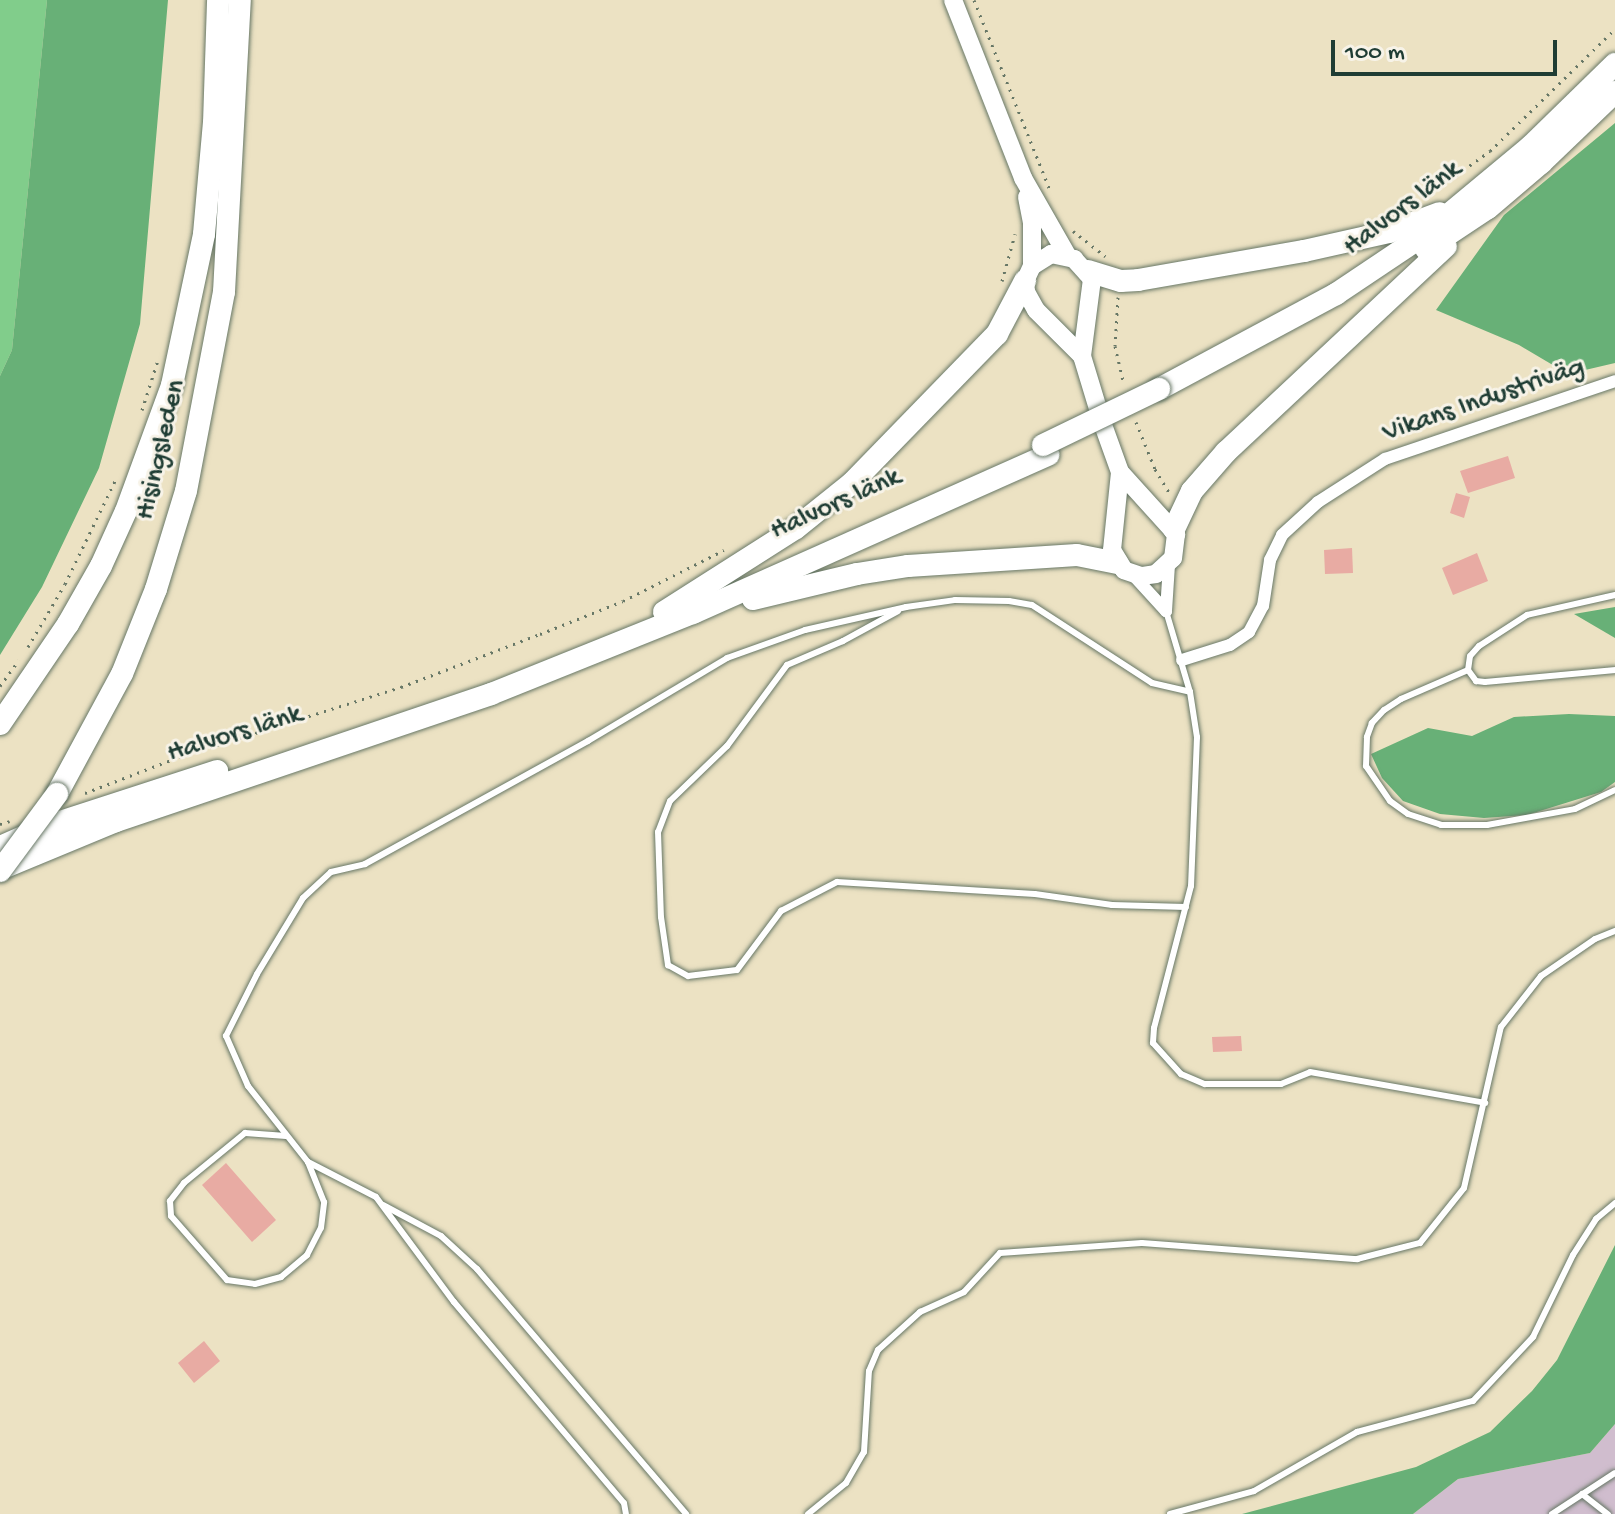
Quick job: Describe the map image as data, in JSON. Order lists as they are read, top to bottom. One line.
{"streets":{"highway":["Halvors länk","Hisingsleden"],"street":["Vikans Industriväg"]},"crossings":[["Halvors länk","Hisingsleden"]],"scale_bar":"100 m"}
